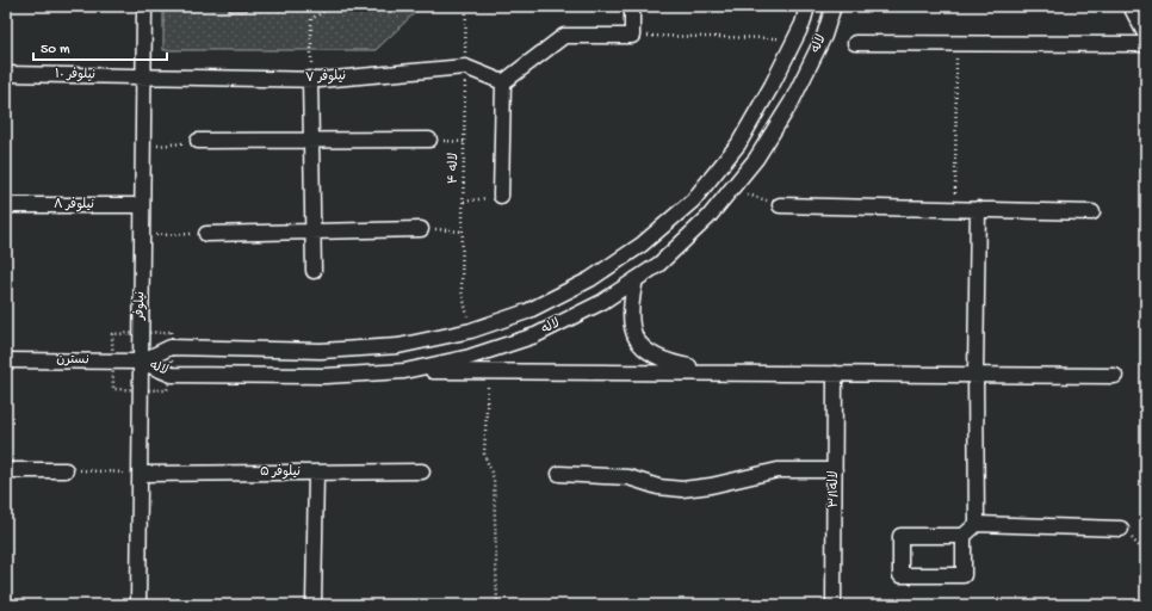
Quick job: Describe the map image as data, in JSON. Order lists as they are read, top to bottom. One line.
{"streets":{"street":["لاله","نیلوفر ۱۰","نیلوفر ۷","نیلوفر ۸","نیلوفر","نسترن","نیلوفر ۵","لاله۳/۱"],"path":["لاله ۴"]},"crossings":[["لاله","لاله ۴"],["لاله","نیلوفر"],["لاله","نسترن"],["نیلوفر ۱۰","نیلوفر ۷"],["نیلوفر ۱۰","نیلوفر"],["نیلوفر ۷","لاله ۴"],["نیلوفر ۷","نیلوفر"],["نیلوفر ۸","نیلوفر"],["نیلوفر","نسترن"],["نیلوفر","نیلوفر ۵"]],"scale_bar":"50 m"}
